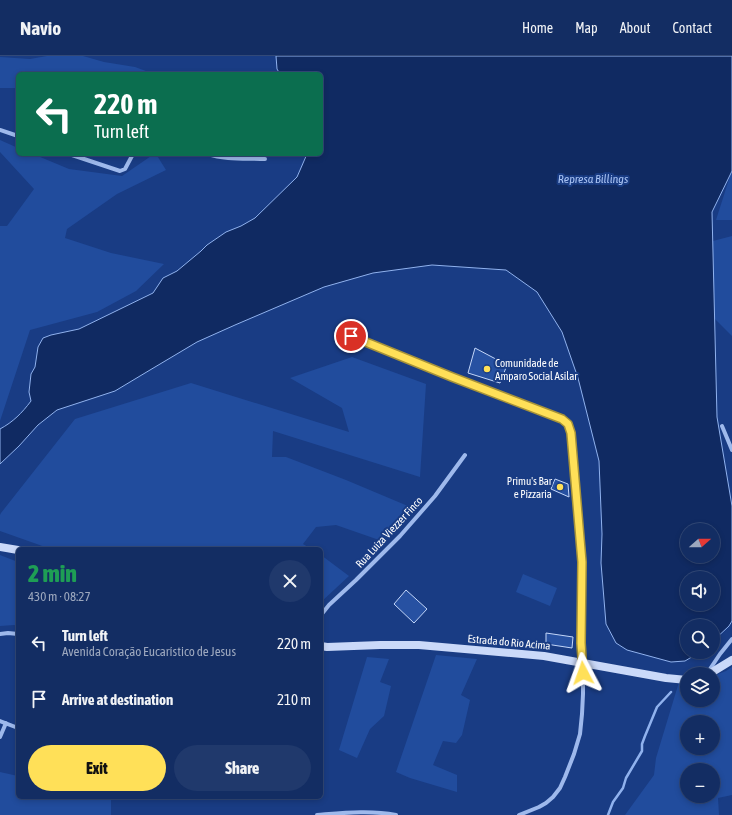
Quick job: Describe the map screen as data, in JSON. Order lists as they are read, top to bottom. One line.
{"streets":{"main road":["Estrada do Rio Acima"],"street":["Rua Luiza Viezzer Finco"]},"water":["Represa Billings"],"places":["Comunidade de Amparo Social Asilar","Primu's Bar e Pizzaria"],"north":"right","page":{"header":"Navio","nav":["Home","Map","About","Contact"],"turn":["220 m","Turn left"],"map_buttons":["+","−"],"heading":["2 min","430 m · 08:27"],"list":[{"name":"Turn left","note":"Avenida Coração Eucarístico de Jesus","value":"220 m"},{"name":"Arrive at destination","value":"210 m"}],"buttons":["Exit","Share"]}}
